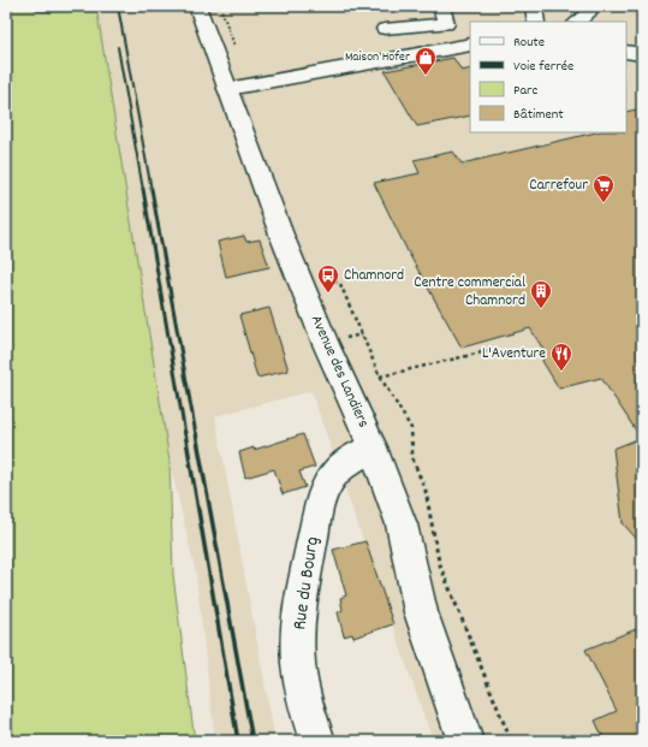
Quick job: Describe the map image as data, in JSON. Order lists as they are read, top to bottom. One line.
{"streets":{"main road":["Avenue des Landiers","Rue du Bourg"]},"crossings":[["Avenue des Landiers","Rue du Bourg"]],"places":{"shop":["Maison Hofer"],"supermarket":["Carrefour"],"bus stop":["Chamnord"],"building":["Centre commercial Chamnord"],"restaurant":["L'Aventure"]},"legend":["Route","Voie ferrée","Parc","Bâtiment"]}
